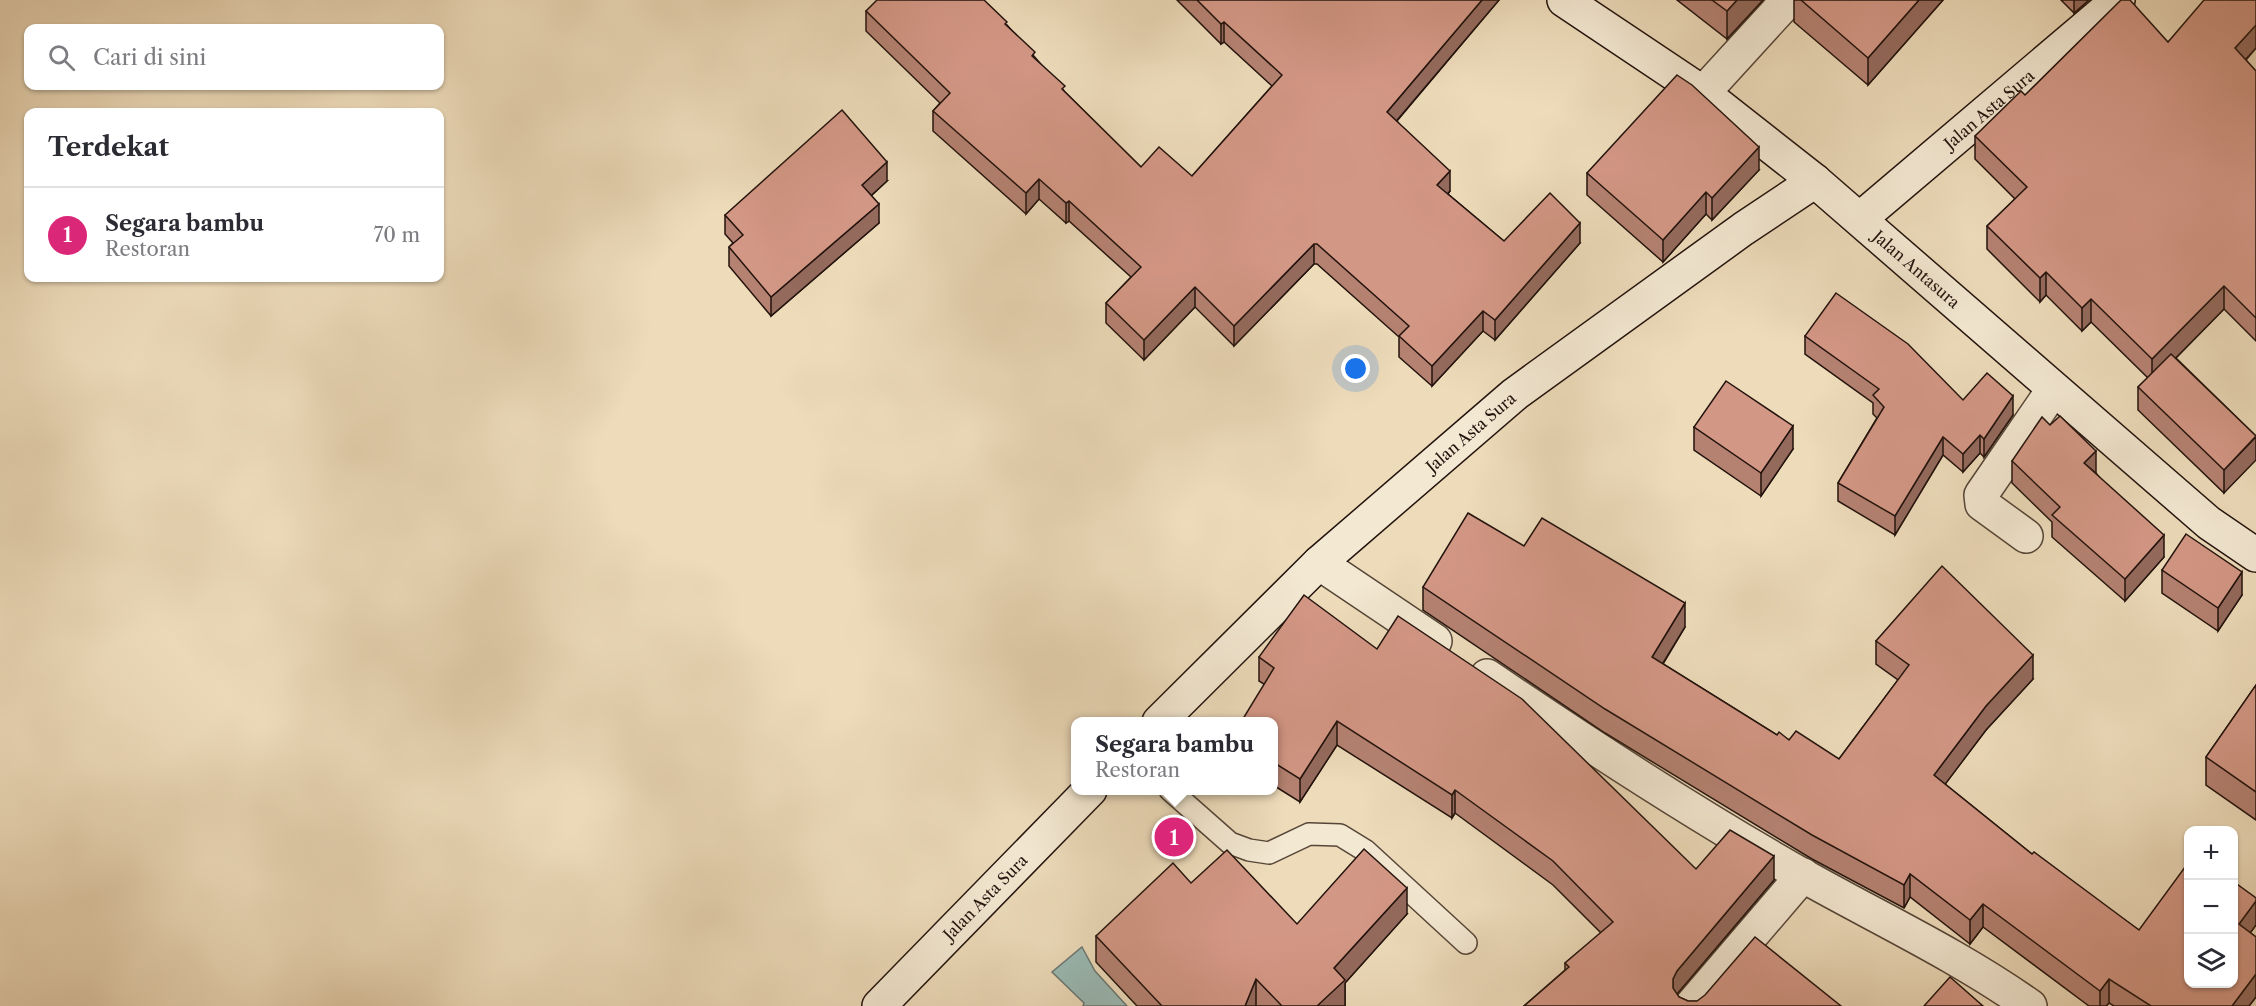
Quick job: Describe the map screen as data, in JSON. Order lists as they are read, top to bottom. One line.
{"streets":{"street":["Jalan Asta Sura","Jalan Antasura"]},"crossings":[["Jalan Asta Sura","Jalan Antasura"]],"page":{"search":"Cari di sini","heading":"Terdekat","list":[{"mark":"1","name":"Segara bambu","note":"Restoran","value":"70 m"}],"popup":["Segara bambu","Restoran"],"pins":"1","map_buttons":["+","−"]}}
